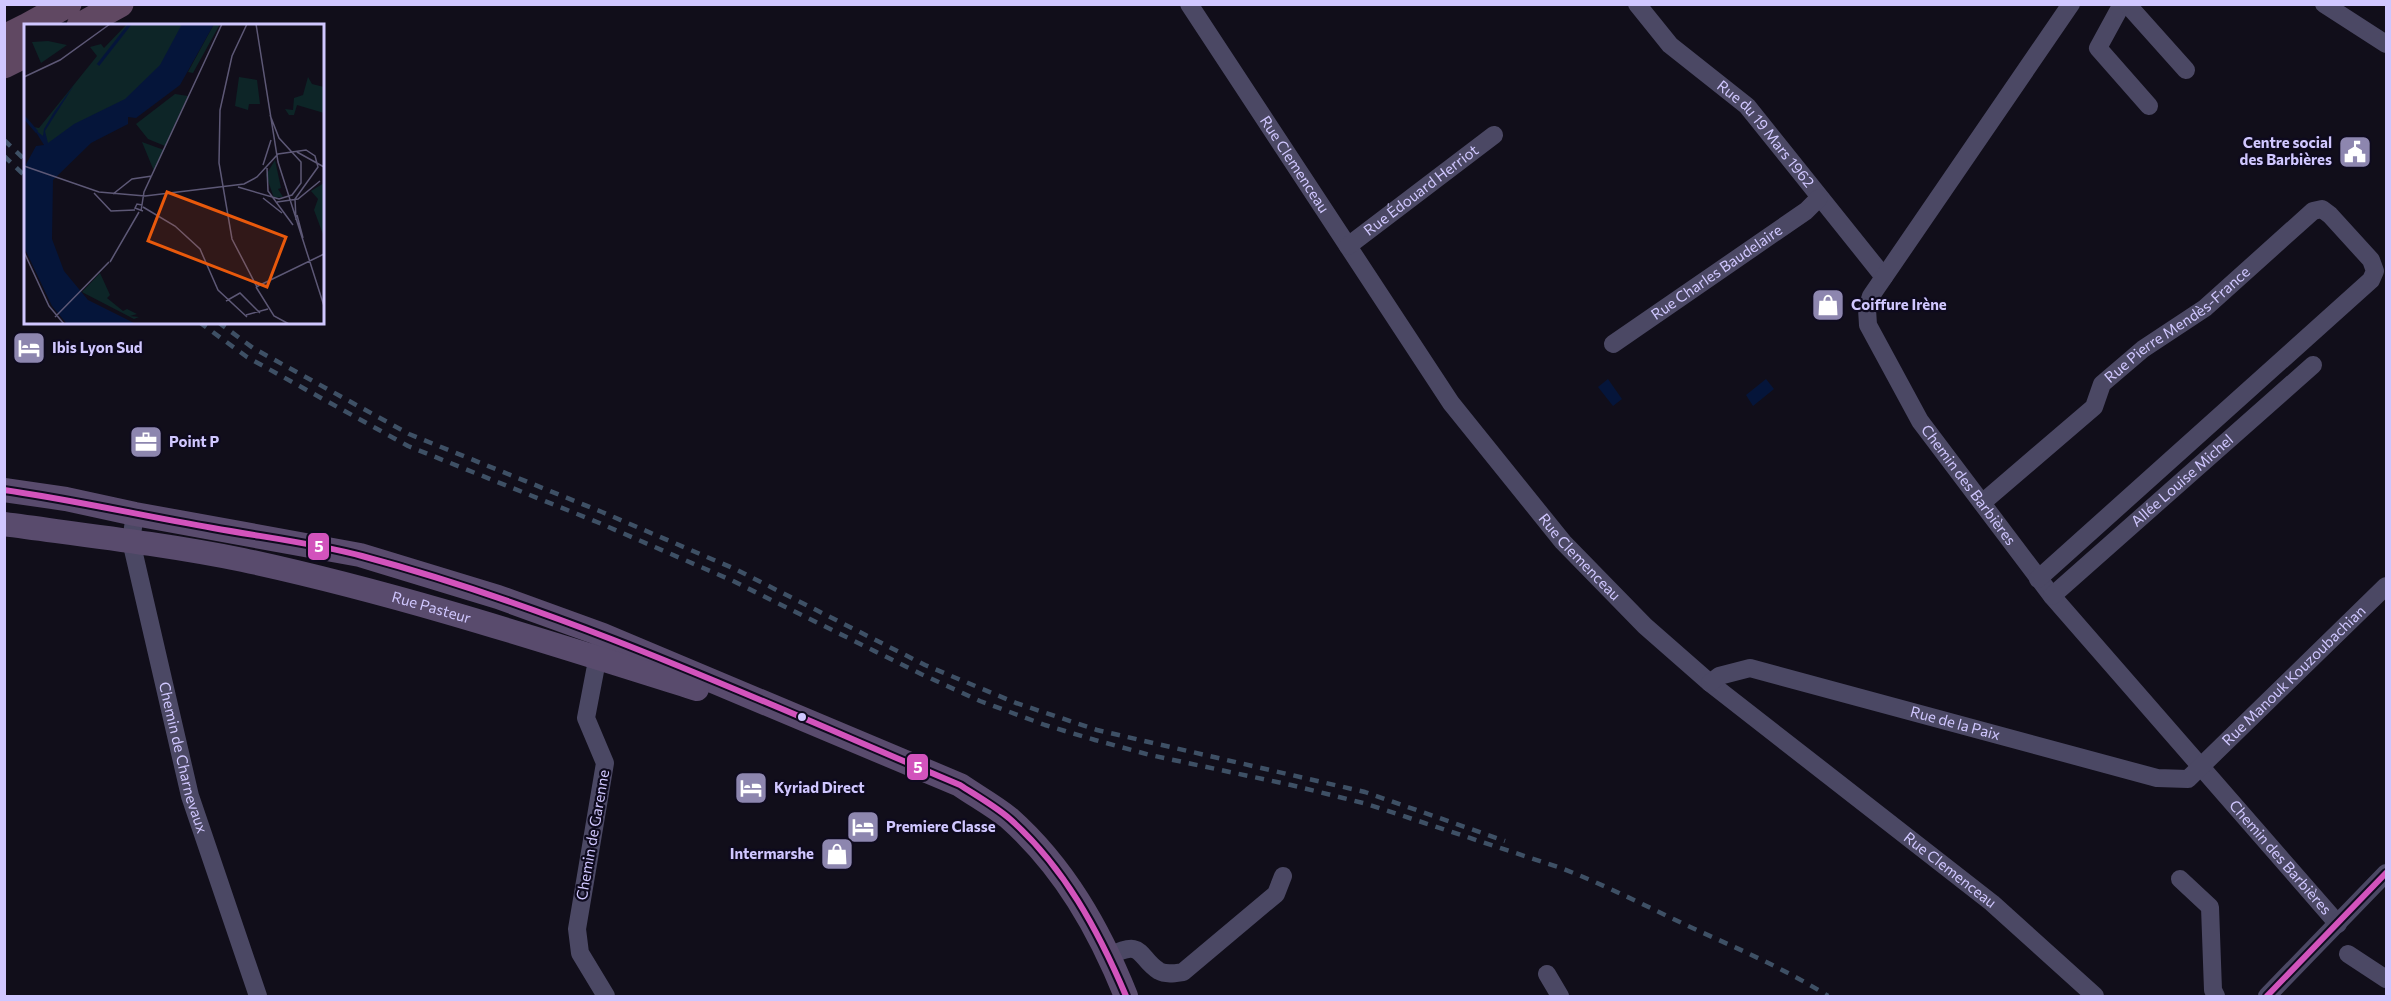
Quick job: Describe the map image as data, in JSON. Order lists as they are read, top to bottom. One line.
{"streets":{"main road":["Rue Pasteur"],"street":["Rue du 19 Mars 1962","Rue Clemenceau","Rue Édouard Herriot","Rue Charles Baudelaire","Rue Pierre Mendès-France","Allée Louise Michel","Chemin des Barbières","Rue Manouk Kouzoubachian","Rue de la Paix","Chemin de Charnevaux","Chemin de Garenne"]},"crossings":[["Rue du 19 Mars 1962","Rue Charles Baudelaire"],["Rue du 19 Mars 1962","Chemin des Barbières"],["Rue Clemenceau","Rue Édouard Herriot"],["Rue Clemenceau","Rue de la Paix"],["Rue Pierre Mendès-France","Chemin des Barbières"],["Allée Louise Michel","Chemin des Barbières"],["Chemin des Barbières","Rue Manouk Kouzoubachian"],["Chemin des Barbières","Rue de la Paix"],["Rue Pasteur","Chemin de Charnevaux"],["Rue Pasteur","Chemin de Garenne"],["Rue Manouk Kouzoubachian","Rue de la Paix"]],"places":{"public building":["Centre social des Barbières"],"shop":["Coiffure Irène","Intermarshe"],"hotel":["Ibis Lyon Sud","Kyriad Direct","Premiere Classe"],"office":["Point P"]},"lines":["transit line 5"]}
